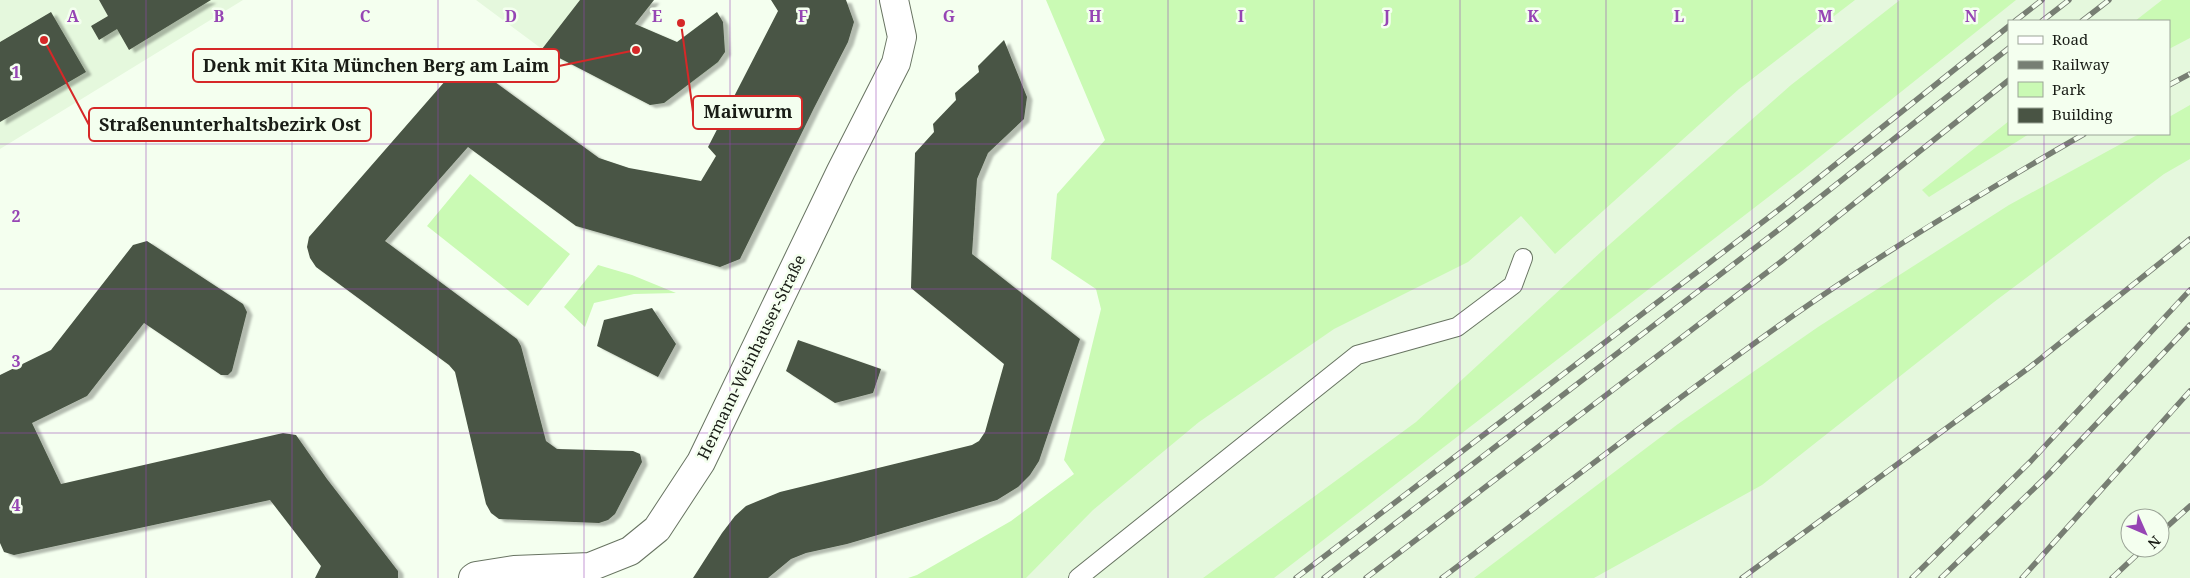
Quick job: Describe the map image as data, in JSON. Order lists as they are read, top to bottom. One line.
{"streets":{"street":["Hermann-Weinhauser-Straße"]},"places":["Maiwurm","Straßenunterhaltsbezirk Ost","Denk mit Kita München Berg am Laim"],"legend":["Road","Railway","Park","Building"],"north":"bottom right","grid":{"columns":["A","B","C","D","E","F","G","H","I","J","K","L","M","N"],"rows":["1","2","3","4"]}}
